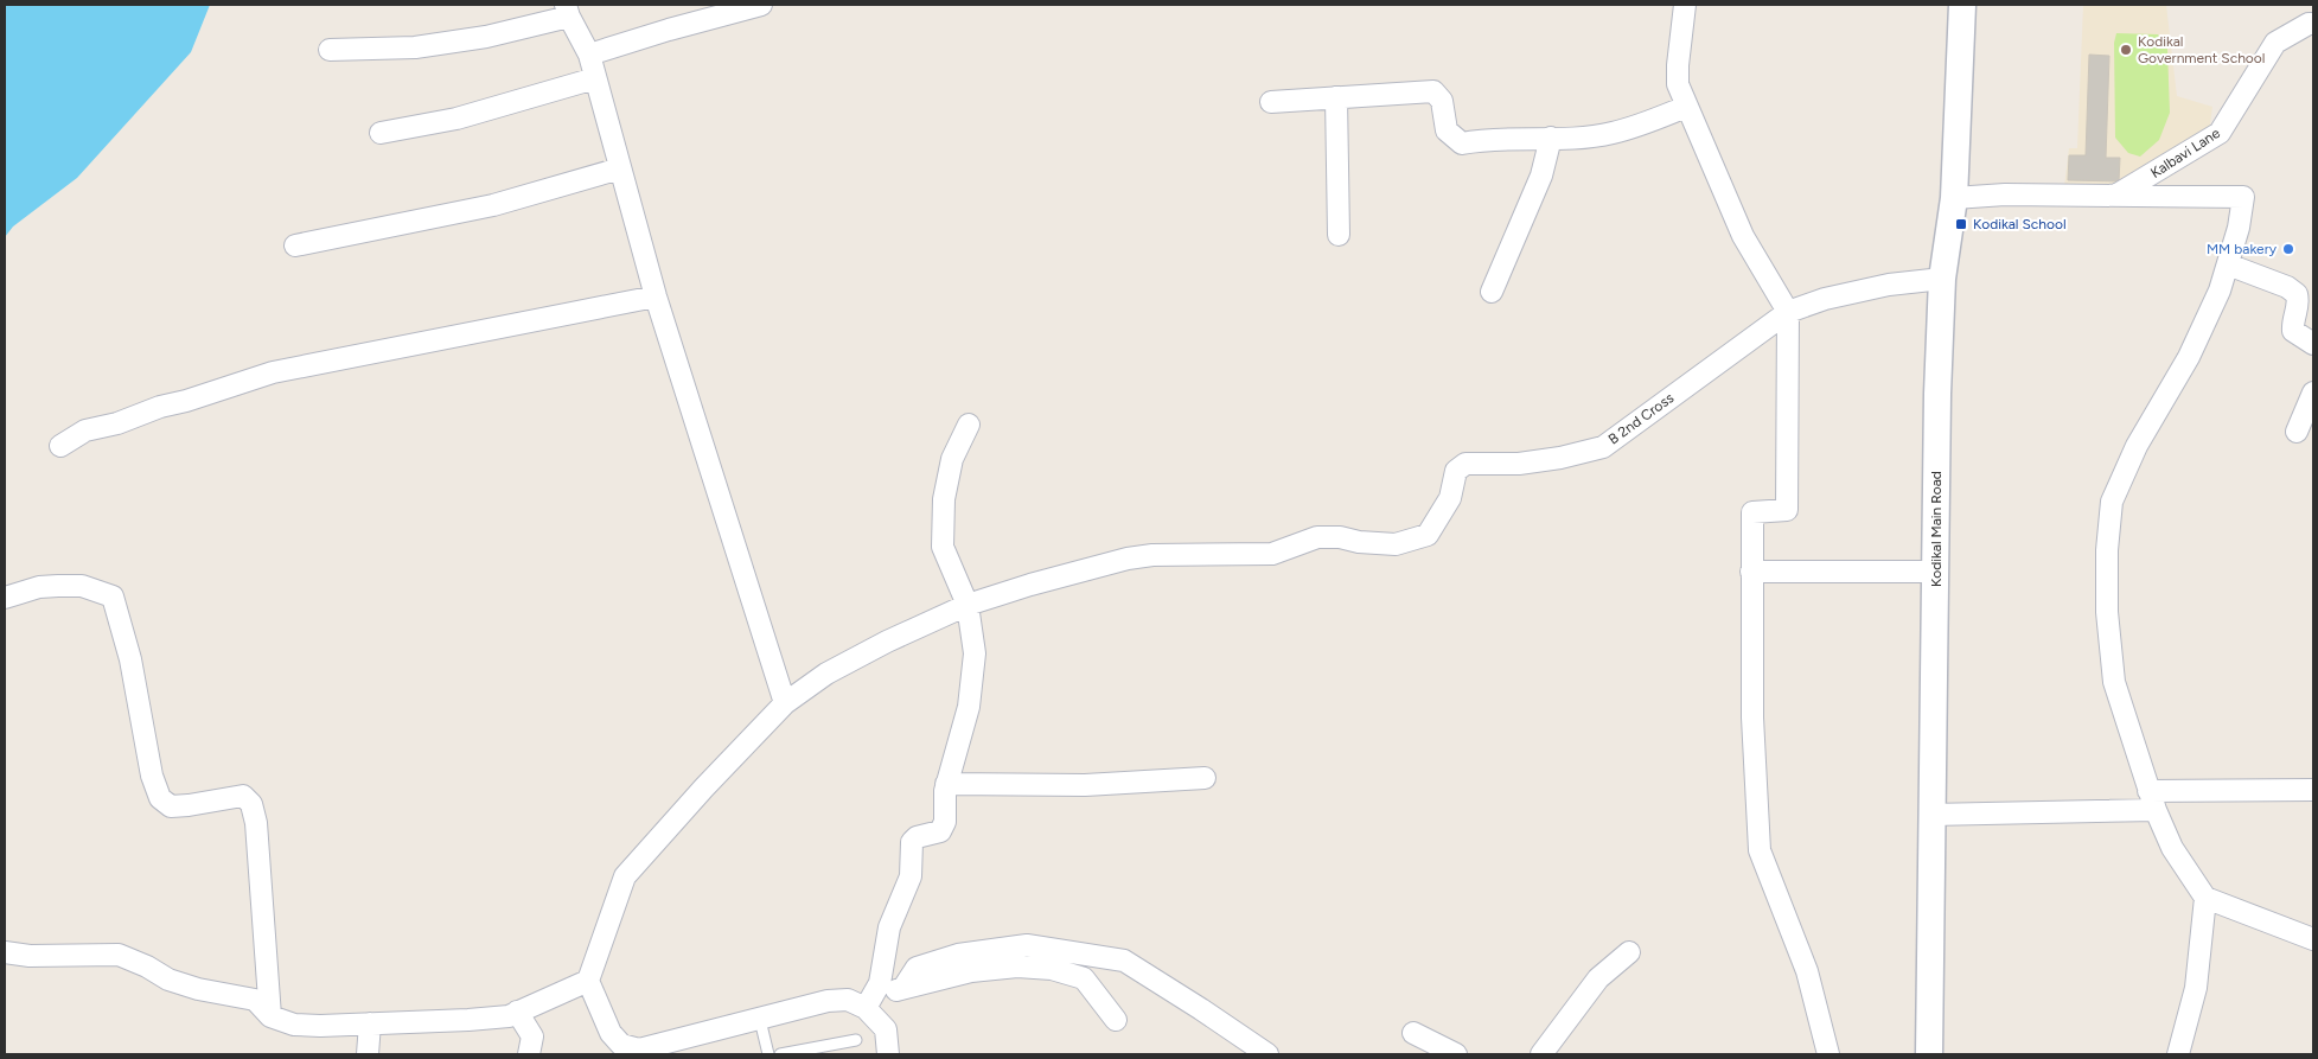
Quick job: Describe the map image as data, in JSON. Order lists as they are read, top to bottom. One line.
{"streets":{"street":["Kalbavi Lane","B 2nd Cross","Kodikal Main Road"]},"crossings":[["B 2nd Cross","Kodikal Main Road"]],"places":{"other":["Kodikal Government School","MM bakery"],"transit":["Kodikal School"]}}
